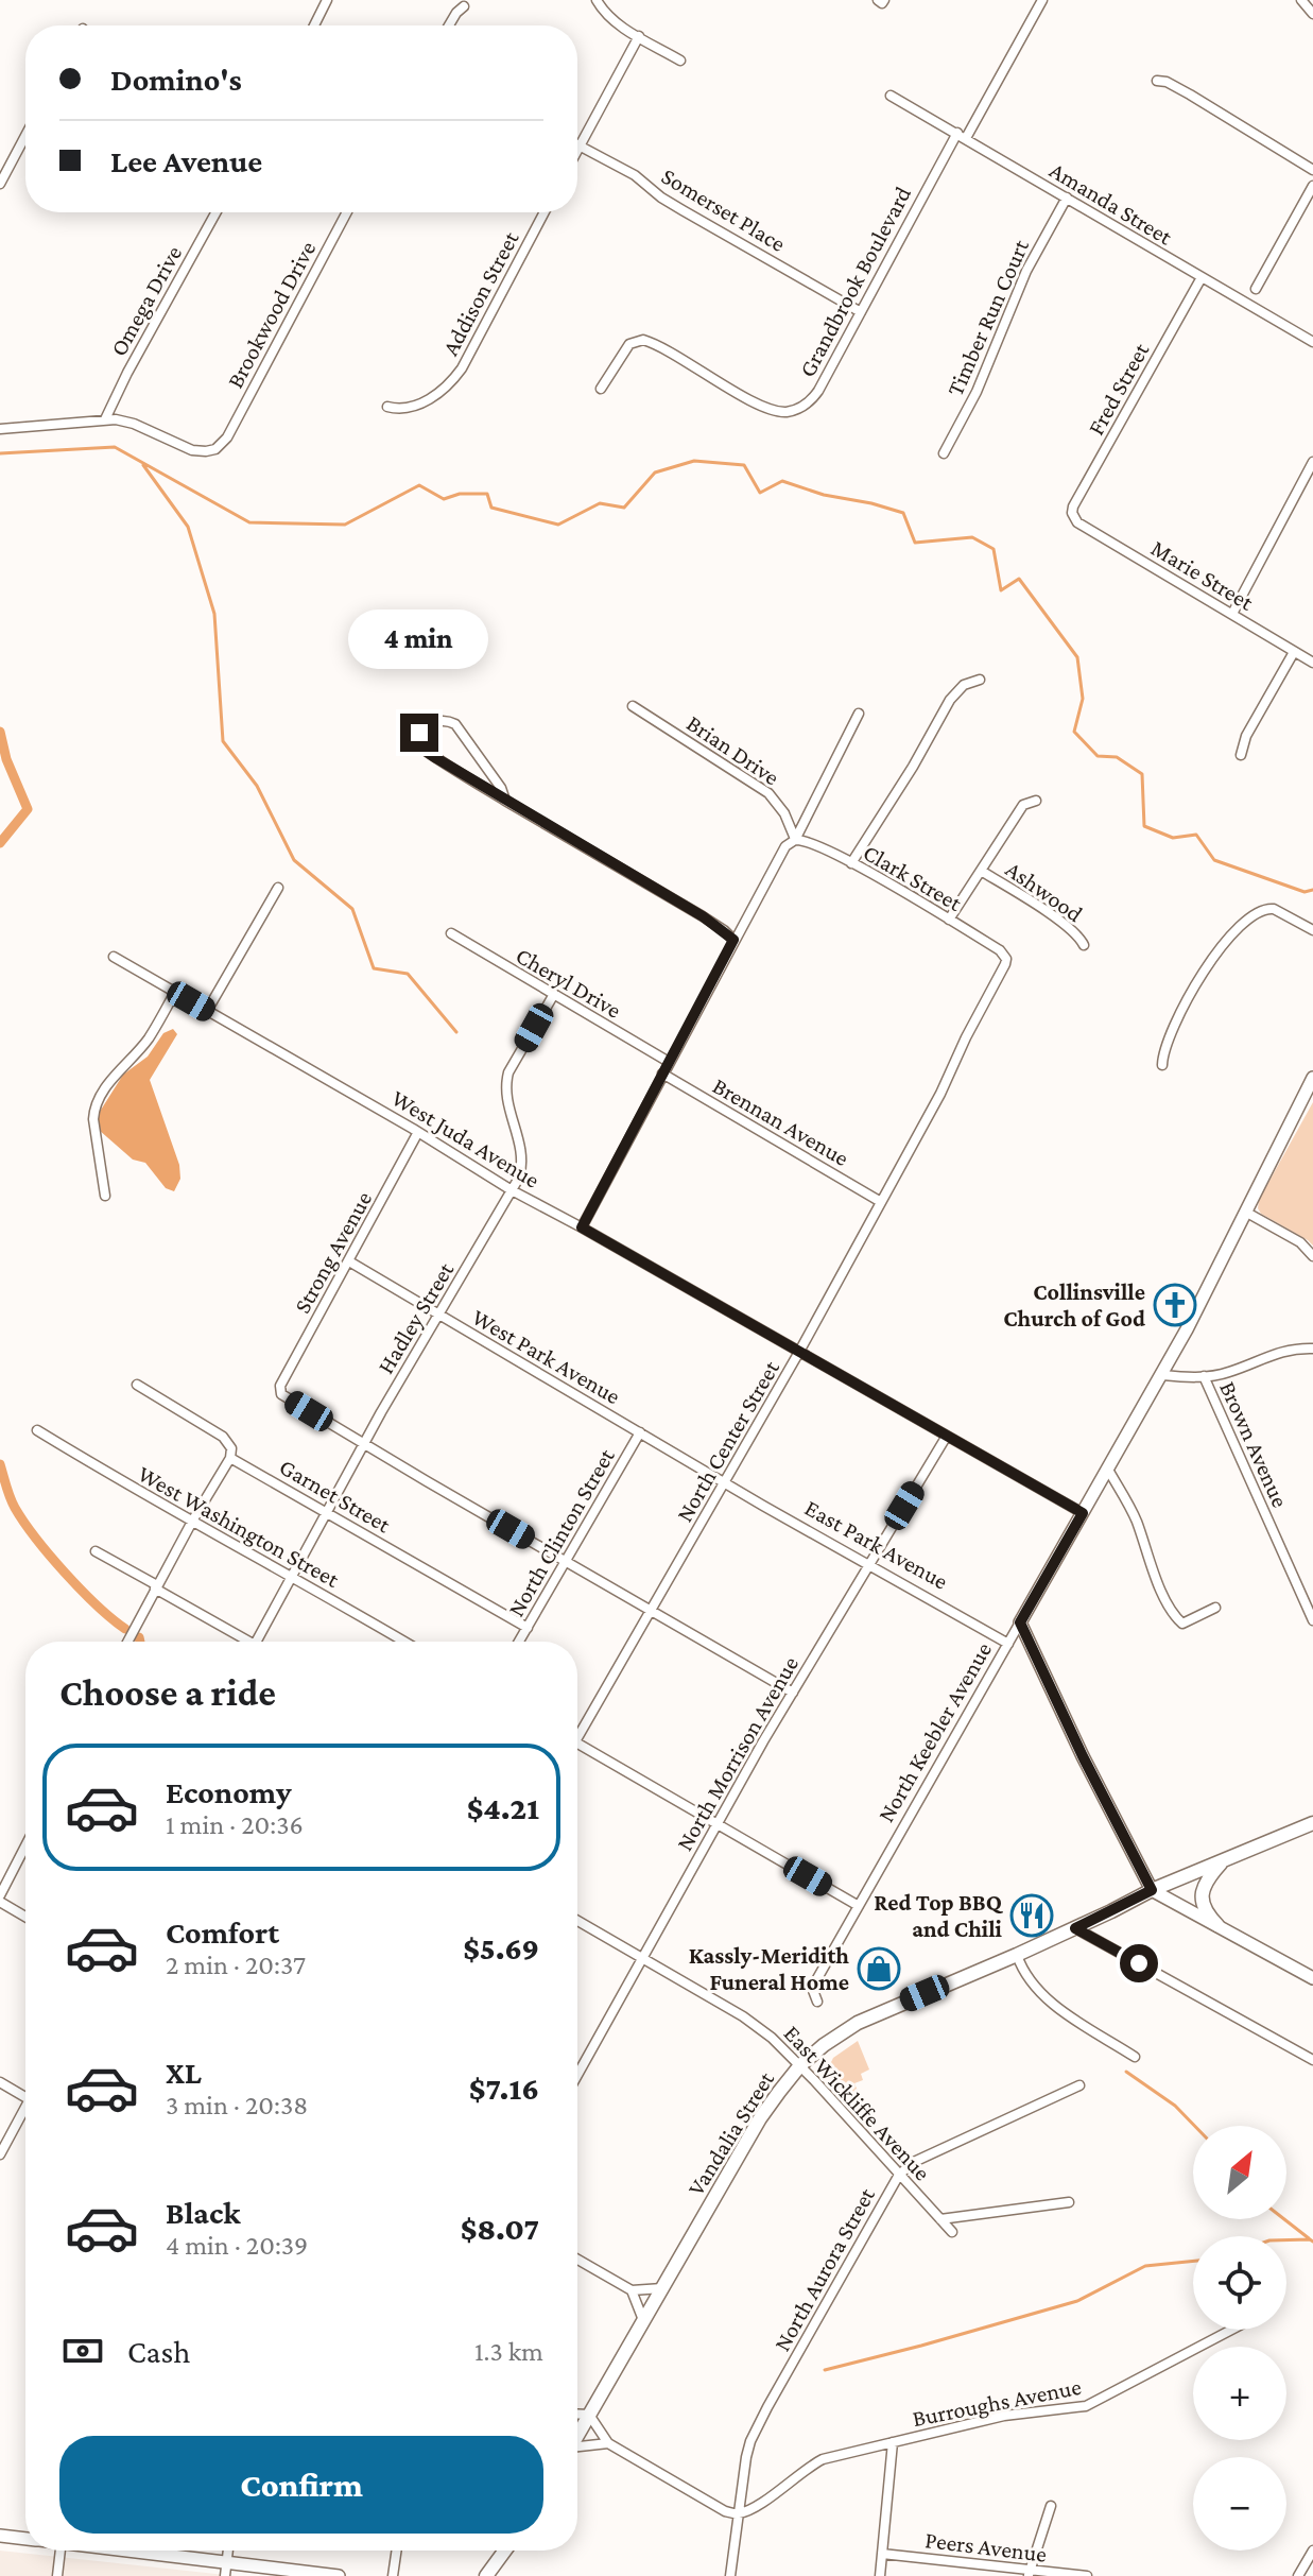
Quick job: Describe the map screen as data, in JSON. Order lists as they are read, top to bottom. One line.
{"streets":{"main road":["Vandalia Street"],"street":["Amanda Street","Somerset Place","Grandbrook Boulevard","Addison Street","Omega Drive","Brookwood Drive","Timber Run Court","Fred Street","Marie Street","Brian Drive","Clark Street","Ashwood","Cheryl Drive","Brennan Avenue","West Juda Avenue","Strong Avenue","Hadley Street","West Park Avenue","North Center Street","Brown Avenue","Garnet Street","West Washington Street","North Clinton Street","East Park Avenue","North Keebler Avenue","North Morrison Avenue","East Wickliffe Avenue","North Aurora Street","Burroughs Avenue","Peers Avenue"]},"crossings":[["Amanda Street","Grandbrook Boulevard"],["Amanda Street","Timber Run Court"],["Amanda Street","Fred Street"],["Somerset Place","Grandbrook Boulevard"],["Omega Drive","Brookwood Drive"],["Fred Street","Marie Street"],["Brian Drive","Clark Street"],["Clark Street","North Center Street"],["Cheryl Drive","Hadley Street"],["Brennan Avenue","North Center Street"],["West Juda Avenue","Strong Avenue"],["West Juda Avenue","Hadley Street"],["West Juda Avenue","North Center Street"],["West Juda Avenue","North Keebler Avenue"],["West Juda Avenue","North Morrison Avenue"],["Strong Avenue","Hadley Street"],["Strong Avenue","West Park Avenue"],["Hadley Street","West Park Avenue"],["Hadley Street","Garnet Street"],["Hadley Street","West Washington Street"],["West Park Avenue","North Center Street"],["West Park Avenue","North Clinton Street"],["West Park Avenue","East Park Avenue"],["North Center Street","East Park Avenue"],["Garnet Street","North Clinton Street"],["East Park Avenue","North Keebler Avenue"],["East Park Avenue","North Morrison Avenue"],["North Morrison Avenue","East Wickliffe Avenue"],["East Wickliffe Avenue","Vandalia Street"],["East Wickliffe Avenue","North Aurora Street"],["North Aurora Street","Burroughs Avenue"]],"places":{"church":["Collinsville Church of God"],"restaurant":["Red Top BBQ and Chili"],"shop":["Kassly-Meridith Funeral Home"]},"north":"top right","page":{"banner":["Domino's","Lee Avenue"],"bubble":"4 min","heading":"Choose a ride","list":[{"name":"Economy","note":"1 min · 20:36","value":"$4.21"},{"name":"Comfort","note":"2 min · 20:37","value":"$5.69"},{"name":"XL","note":"3 min · 20:38","value":"$7.16"},{"name":"Black","note":"4 min · 20:39","value":"$8.07"}],"map_buttons":["+","−"],"pay":["Cash","1.3 km"],"buttons":"Confirm"}}
